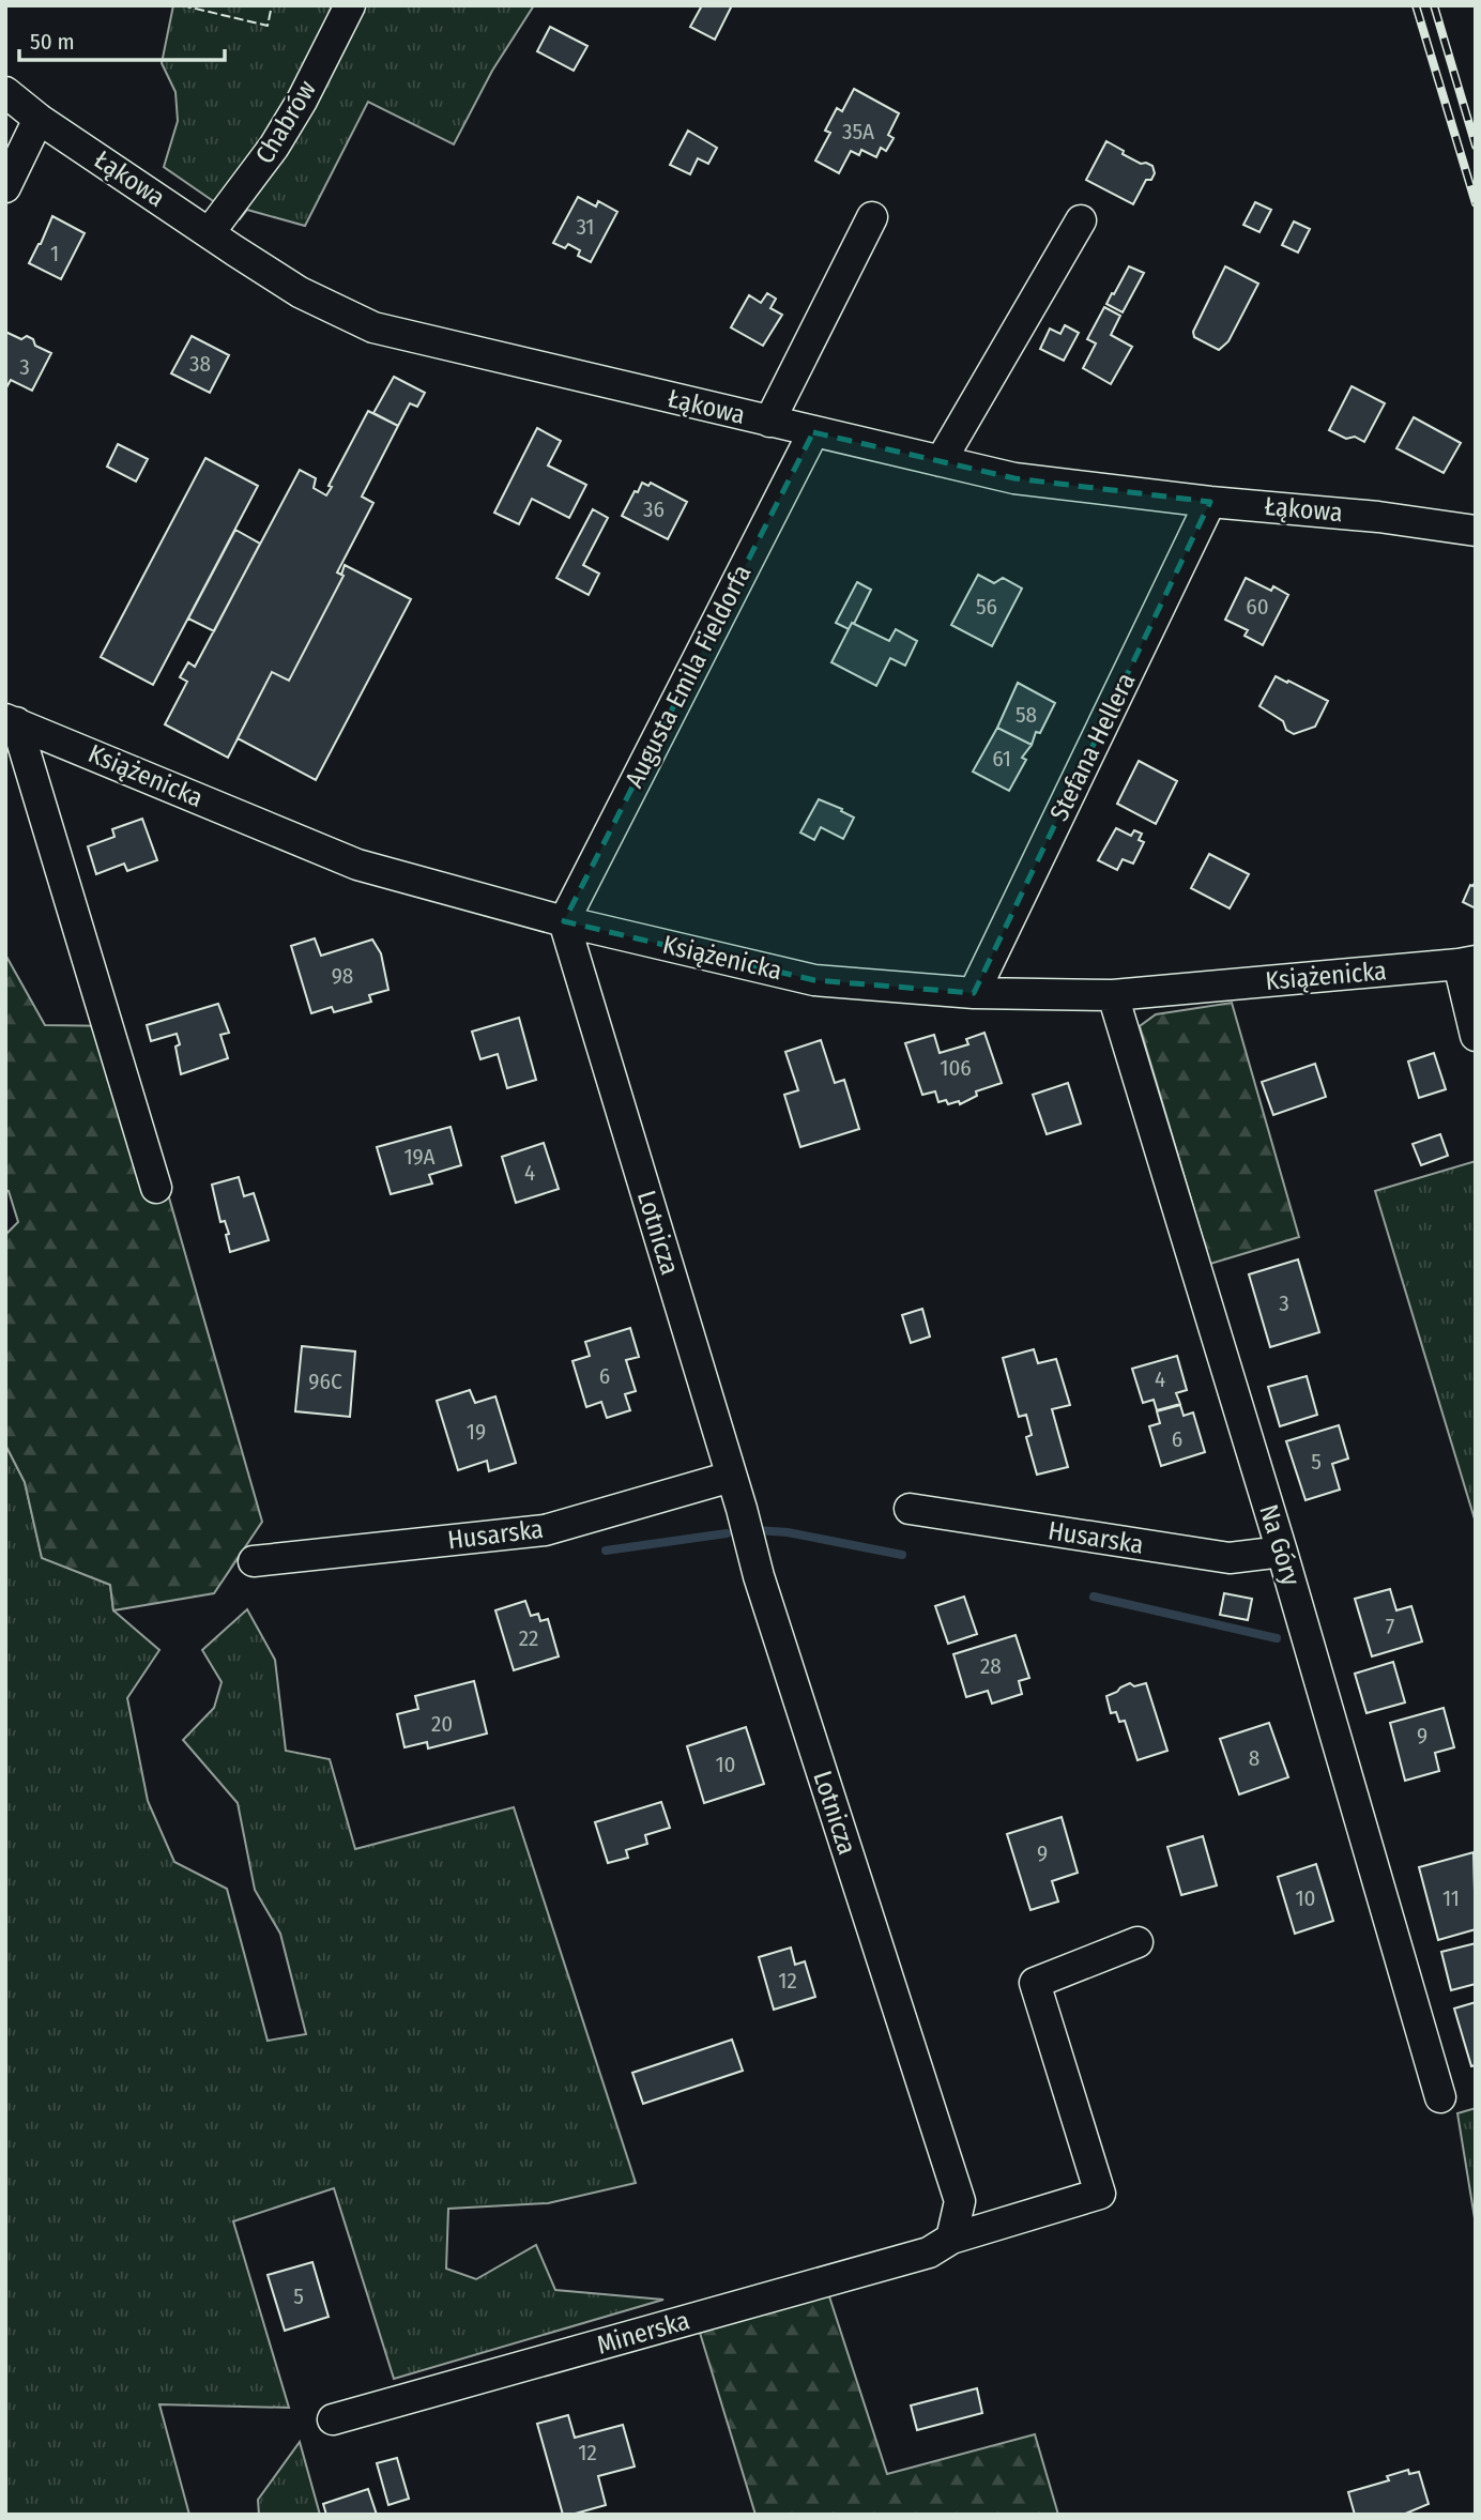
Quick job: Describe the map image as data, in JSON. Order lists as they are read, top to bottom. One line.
{"streets":{"street":["Chabrów","Łąkowa","Augusta Emila Fieldorfa","Stefana Hellera","Książenicka","Lotnicza","Husarska","Na Góry","Minerska"]},"crossings":[["Chabrów","Łąkowa"],["Łąkowa","Augusta Emila Fieldorfa"],["Łąkowa","Stefana Hellera"],["Augusta Emila Fieldorfa","Książenicka"],["Augusta Emila Fieldorfa","Lotnicza"],["Stefana Hellera","Książenicka"],["Książenicka","Lotnicza"],["Książenicka","Na Góry"],["Lotnicza","Husarska"],["Lotnicza","Minerska"],["Husarska","Na Góry"]],"house_numbers":["35A","31","1","38","3","36","56","60","58","61","98","106","19A","4","3","6","4","96C","19","6","5","7","22","28","20","9","8","10","9","10","11","12","5","12"],"scale_bar":"50 m"}
